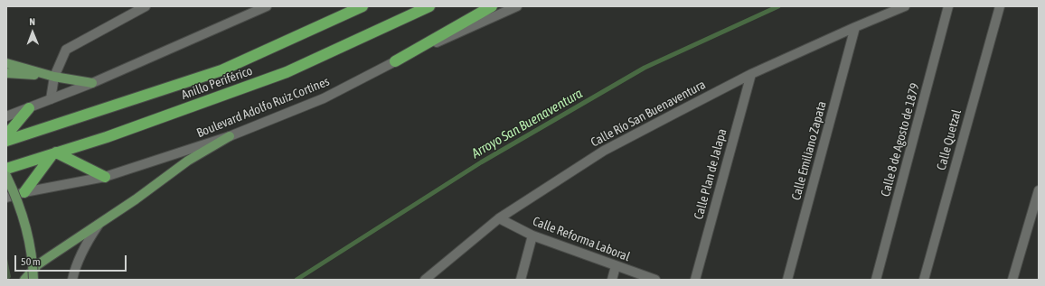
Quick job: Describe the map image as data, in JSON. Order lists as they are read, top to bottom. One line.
{"streets":{"highway":["Anillo Periférico"],"street":["Boulevard Adolfo Ruiz Cortines","Calle Río San Buenaventura","Calle 8 de Agosto de 1879","Calle Quetzal","Calle Emiliano Zapata","Calle Plan de Jalapa","Calle Reforma Laboral"]},"crossings":[["Calle Río San Buenaventura","Calle Emiliano Zapata"],["Calle Río San Buenaventura","Calle Plan de Jalapa"],["Calle Río San Buenaventura","Calle Reforma Laboral"]],"water":["Arroyo San Buenaventura"],"scale_bar":"50 m","north":"top"}
